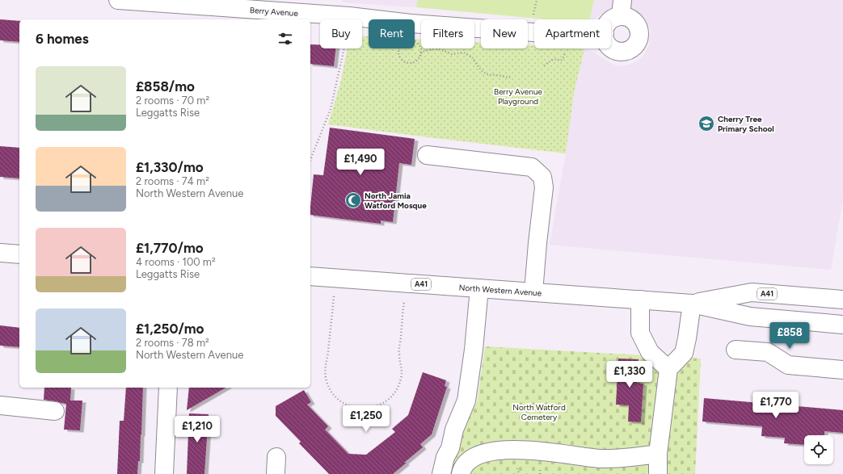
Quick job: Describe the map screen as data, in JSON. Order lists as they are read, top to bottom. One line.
{"streets":{"main road":["Berry Avenue","A41","North Western Avenue"]},"parks":["Berry Avenue Playground","North Watford Cemetery"],"places":{"school or university":["Cherry Tree Primary School"],"mosque":["North Jamia Watford Mosque"]},"page":{"chip":["Buy","Rent","Filters","New","Apartment"],"heading":"6 homes","list":[{"name":"£858/mo","note":"2 rooms · 70 m² · Leggatts Rise"},{"name":"£1,330/mo","note":"2 rooms · 74 m² · North Western Avenue"},{"name":"£1,770/mo","note":"4 rooms · 100 m² · Leggatts Rise"},{"name":"£1,250/mo","note":"2 rooms · 78 m² · North Western Avenue"}],"price":["£1,490","£858","£1,330","£1,770","£1,250","£1,210"]}}
